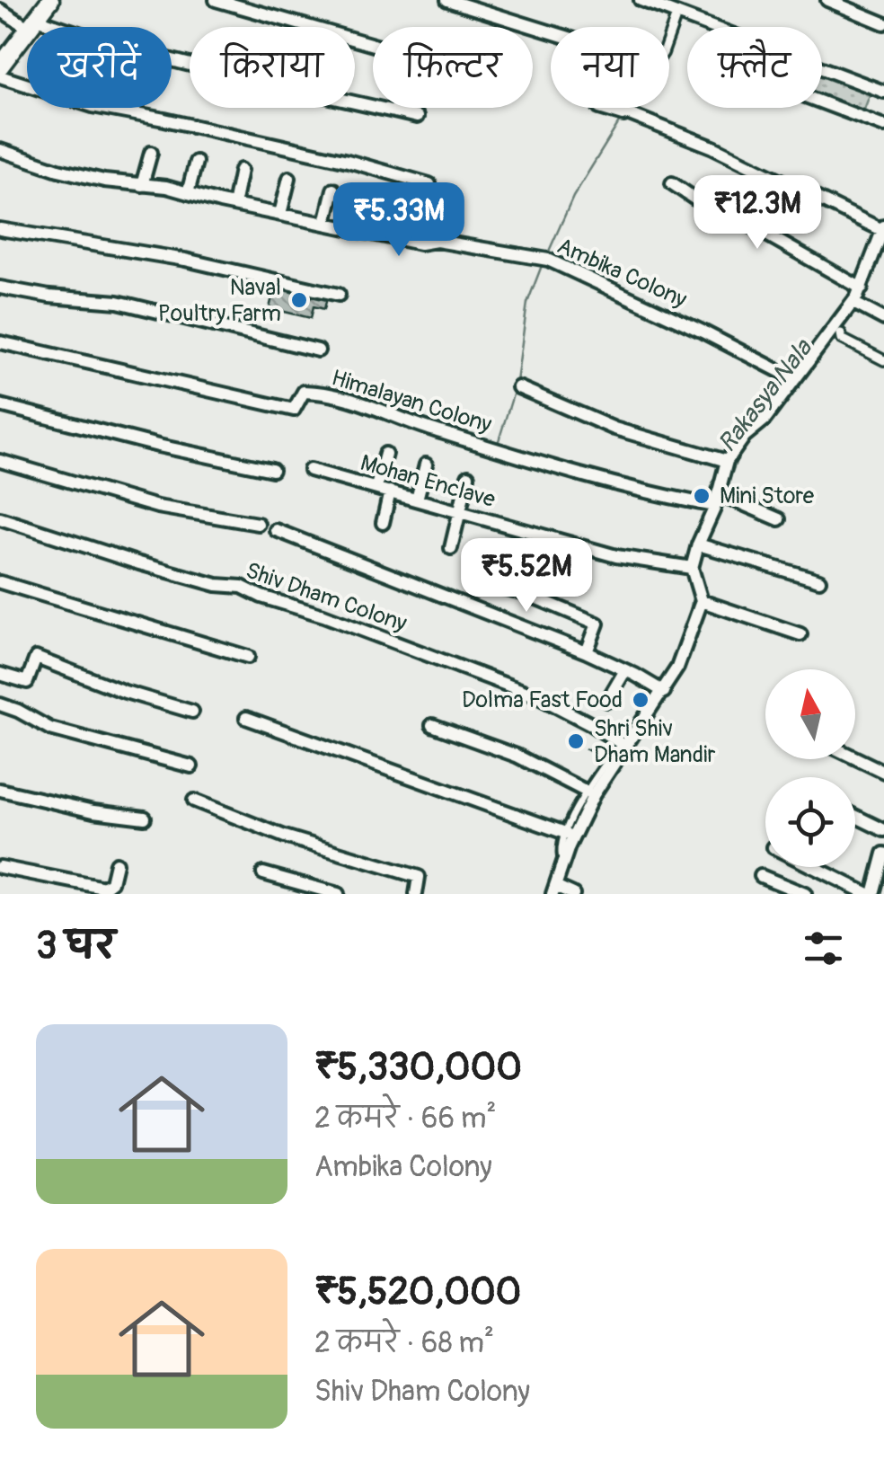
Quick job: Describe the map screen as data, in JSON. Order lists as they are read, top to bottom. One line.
{"streets":{"street":["Ambika Colony","Himalayan Colony","Mohan Enclave","Shiv Dham Colony"]},"water":["Rakasya Nala"],"places":["Naval Poultry Farm","Mini Store","Dolma Fast Food","Shri Shiv Dham Mandir"],"north":"top","page":{"chip":["खरीदें","किराया","फ़िल्टर","नया","फ़्लैट"],"price":["₹12.3M","₹5.33M","₹5.52M"],"heading":"3 घर","list":[{"name":"₹5,330,000","note":"2 कमरे · 66 m² · Ambika Colony"},{"name":"₹5,520,000","note":"2 कमरे · 68 m² · Shiv Dham Colony"}]}}
